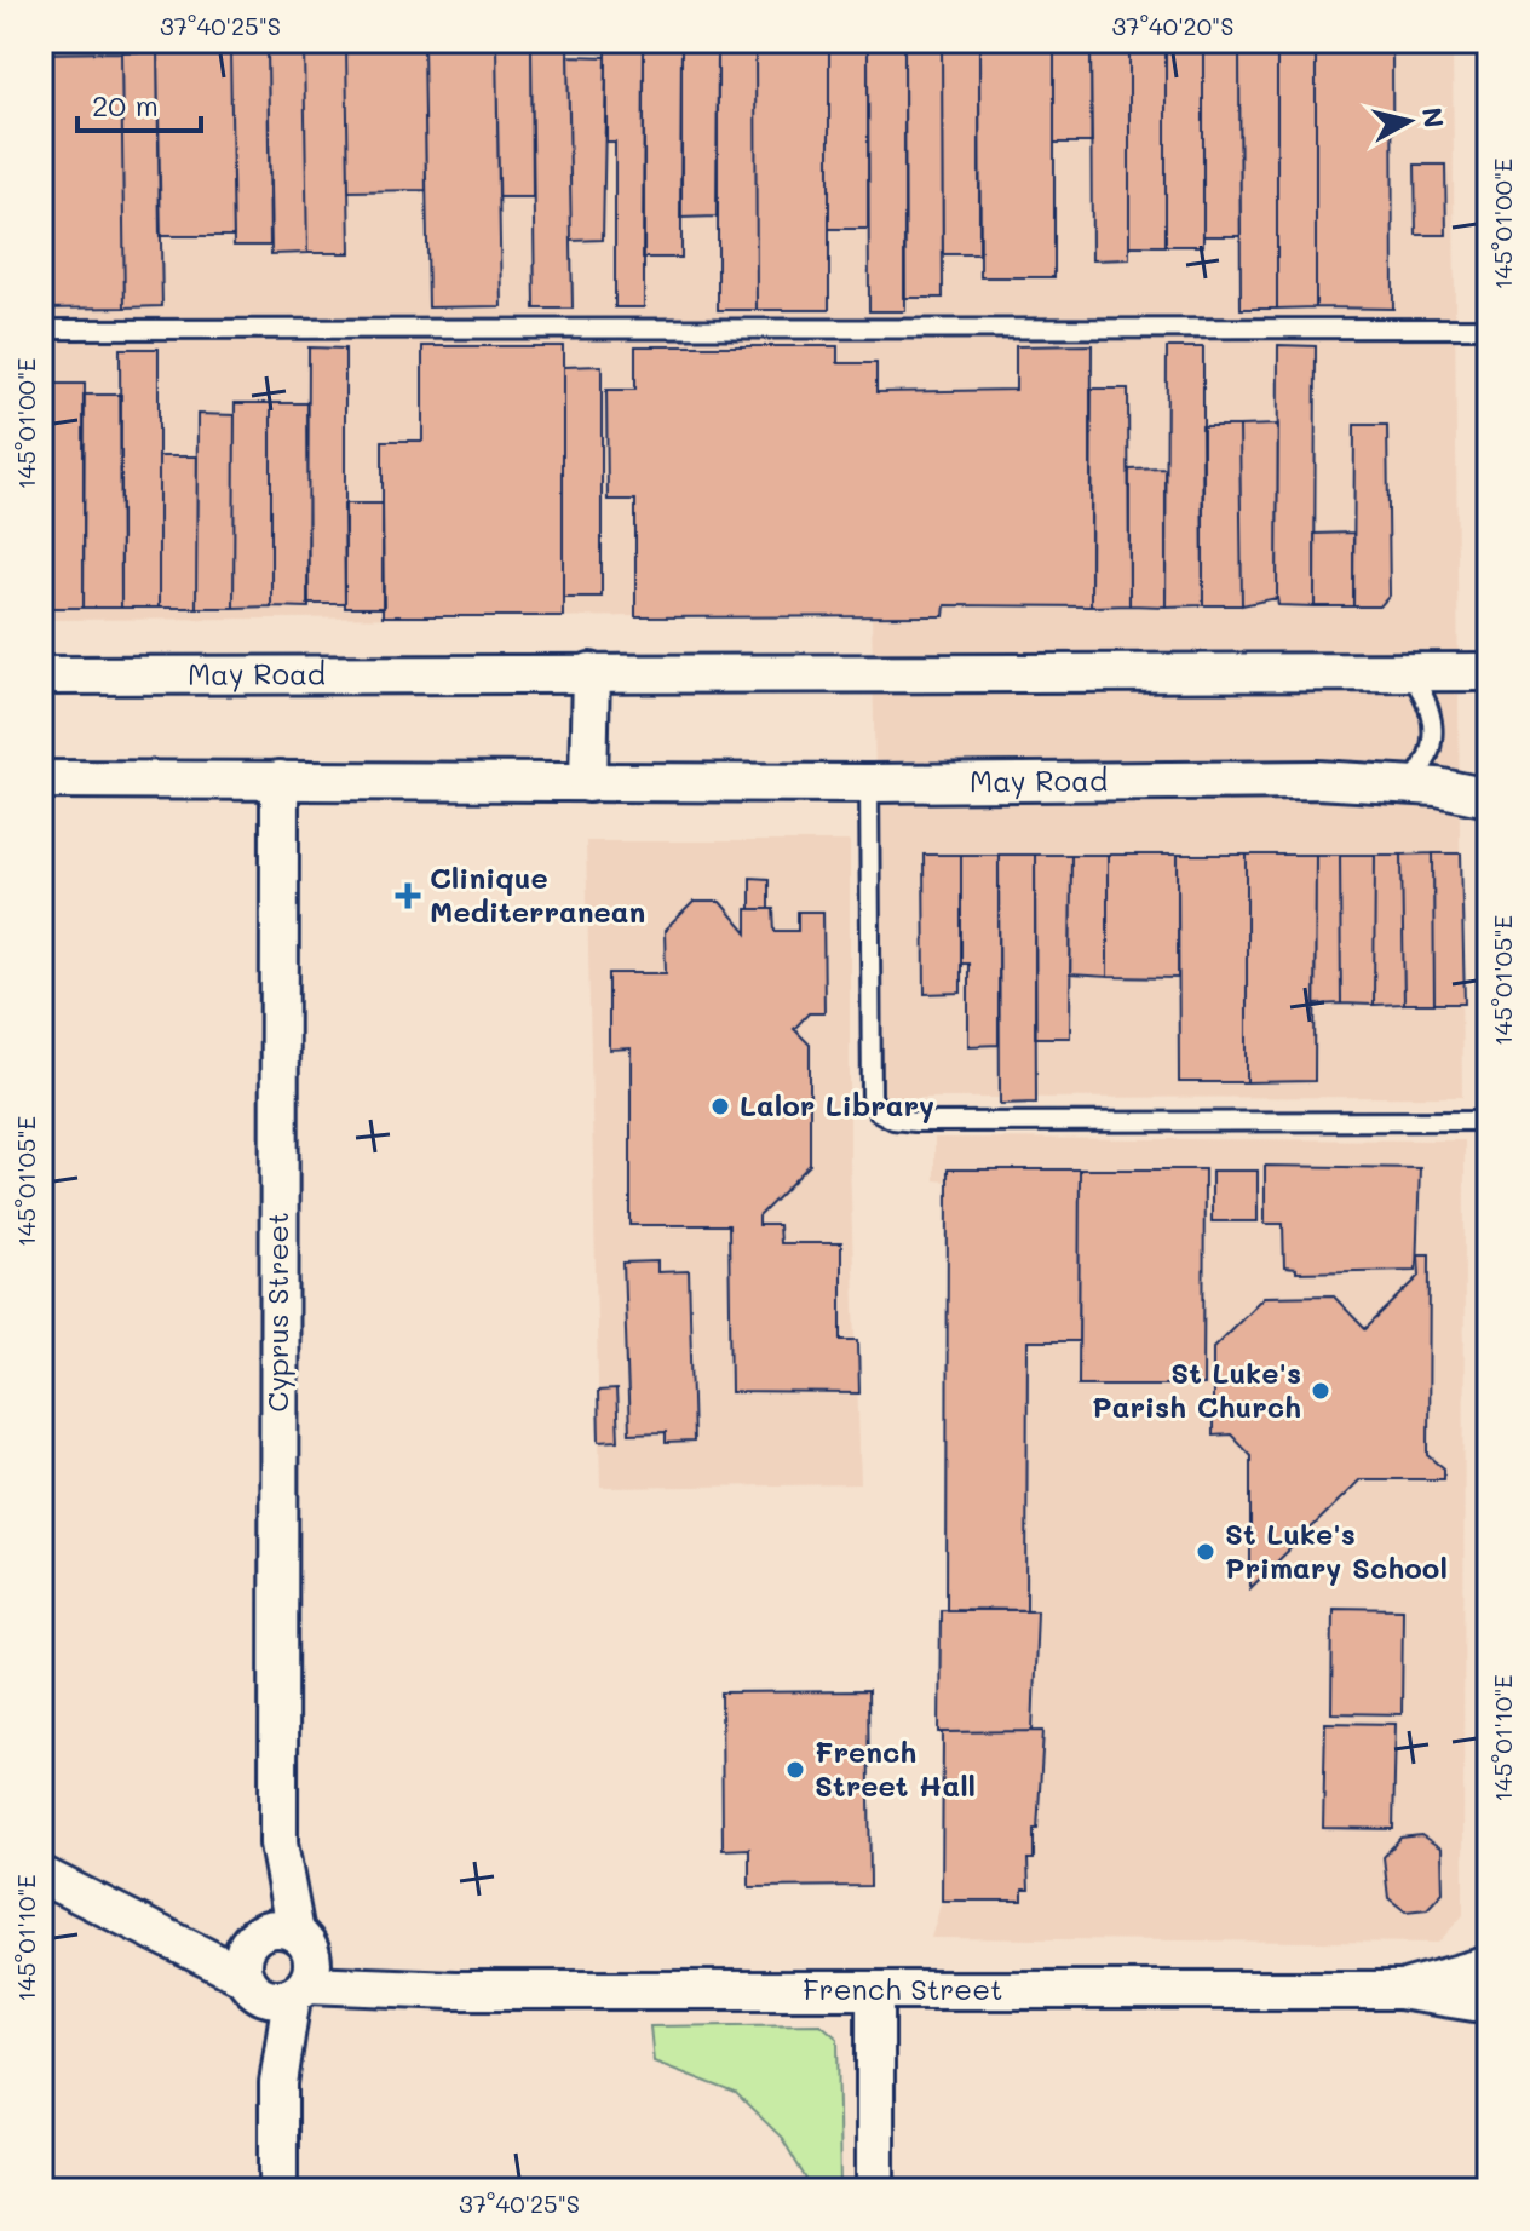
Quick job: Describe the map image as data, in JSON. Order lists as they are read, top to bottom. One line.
{"streets":{"street":["May Road","Cyprus Street","French Street"]},"crossings":[["May Road","Cyprus Street"],["Cyprus Street","French Street"]],"places":{"health":["Clinique Mediterranean"],"other":["Lalor Library","St Luke's Parish Church","St Luke's Primary School","French Street Hall"]},"scale_bar":"20 m","north":"right","coordinates":["37°40'25\"S","37°40'20\"S","145°01'00\"E","145°01'05\"E","145°01'10\"E"]}
